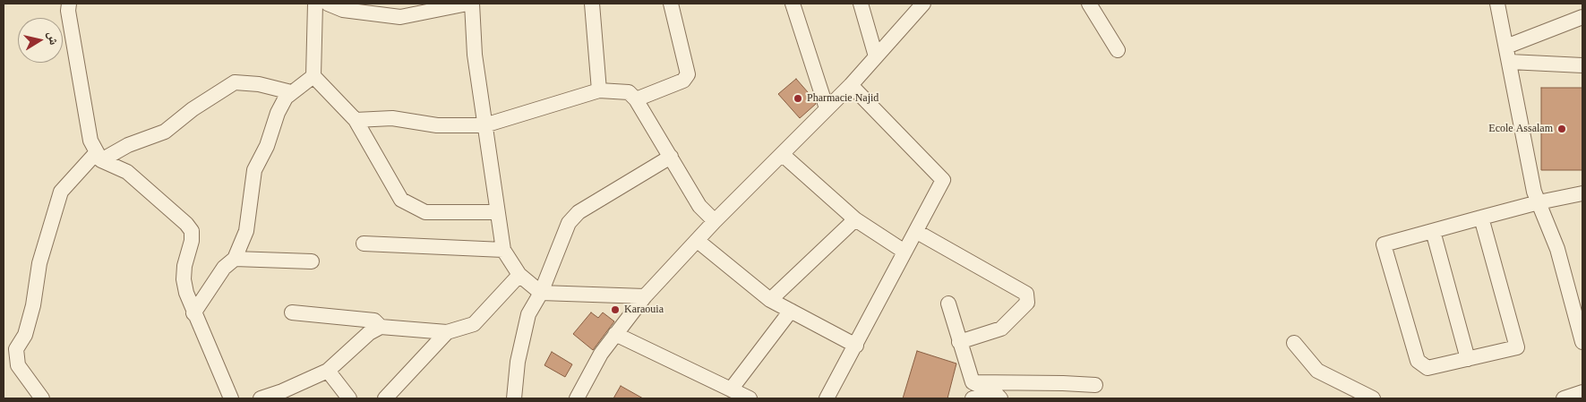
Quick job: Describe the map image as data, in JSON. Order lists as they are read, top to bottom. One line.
{"places":["Pharmacie Najid","Ecole Assalam","Karaouia"],"north":"right"}
